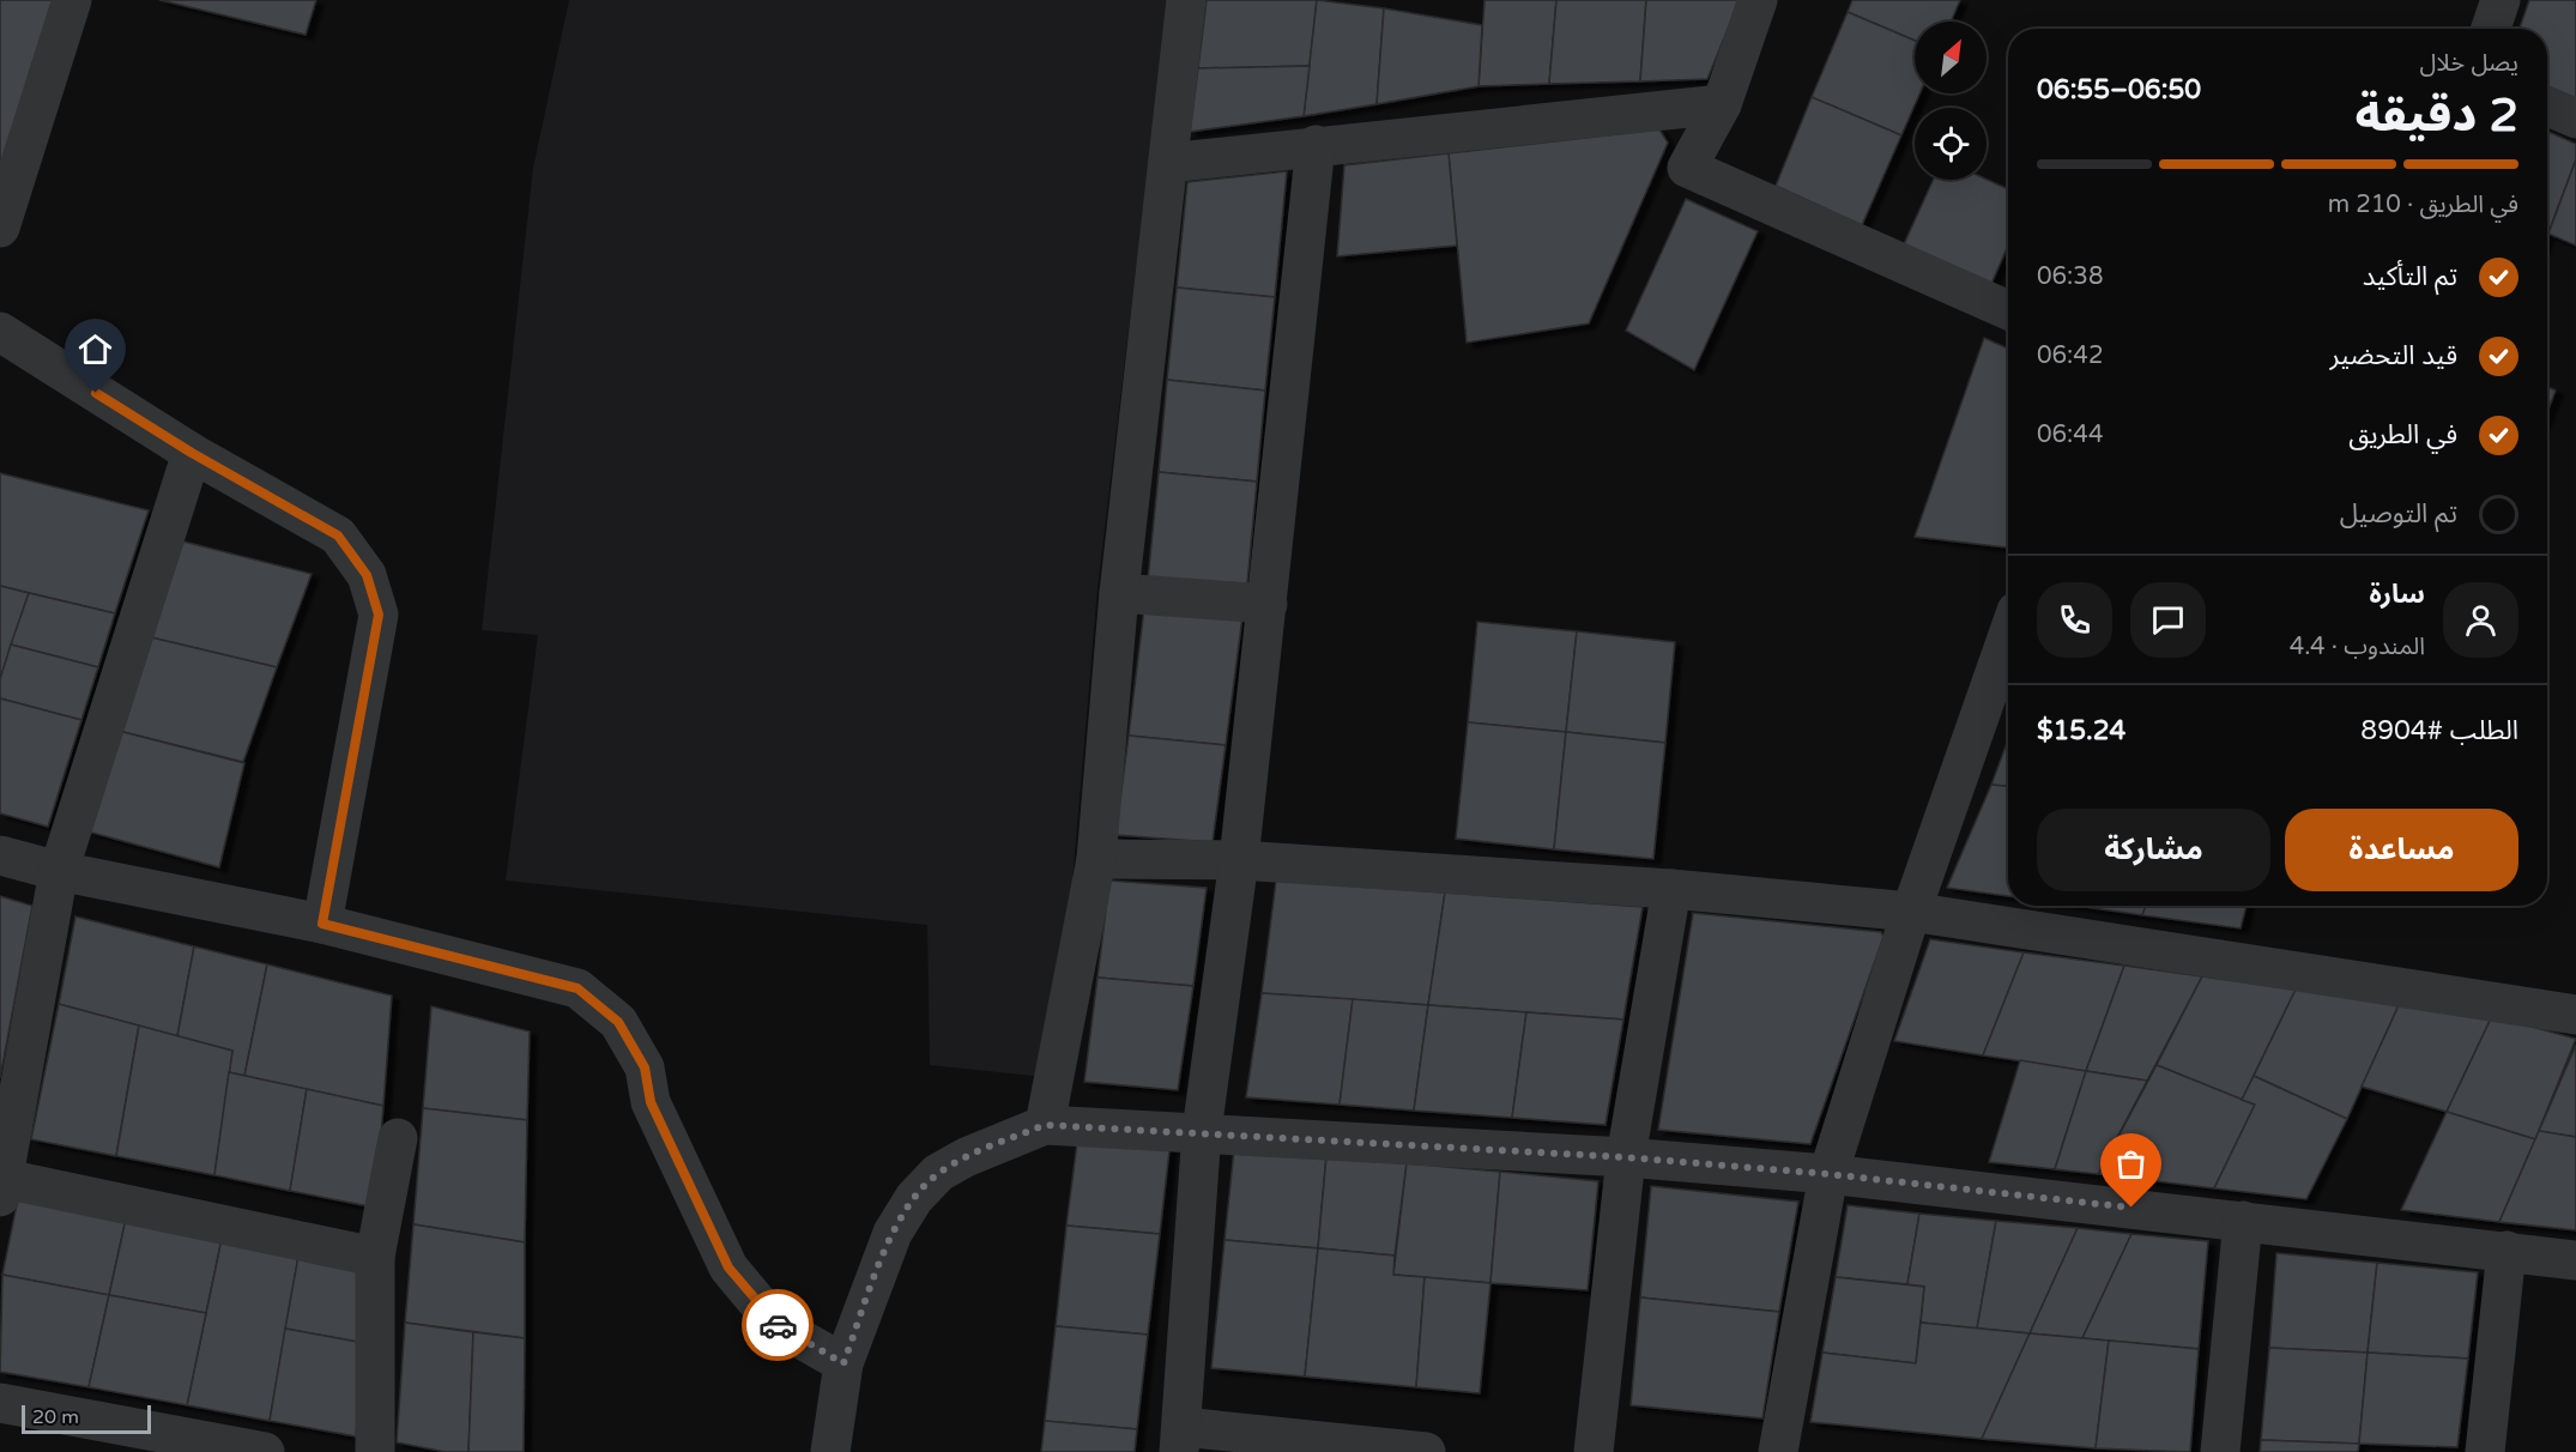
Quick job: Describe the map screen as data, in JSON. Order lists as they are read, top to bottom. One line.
{"scale_bar":"20 m","north":"top right","page":{"heading":["2 دقيقة","يصل خلال","06:50–06:55"],"panel":["سارة","المندوب · 4.4","الطلب #8904","$15.24"],"bar":"في الطريق · 210 m","list":[["تم التأكيد","06:38"],["قيد التحضير","06:42"],["في الطريق","06:44"],"تم التوصيل"],"buttons":["مساعدة","مشاركة"],"scale":"20 m"}}
